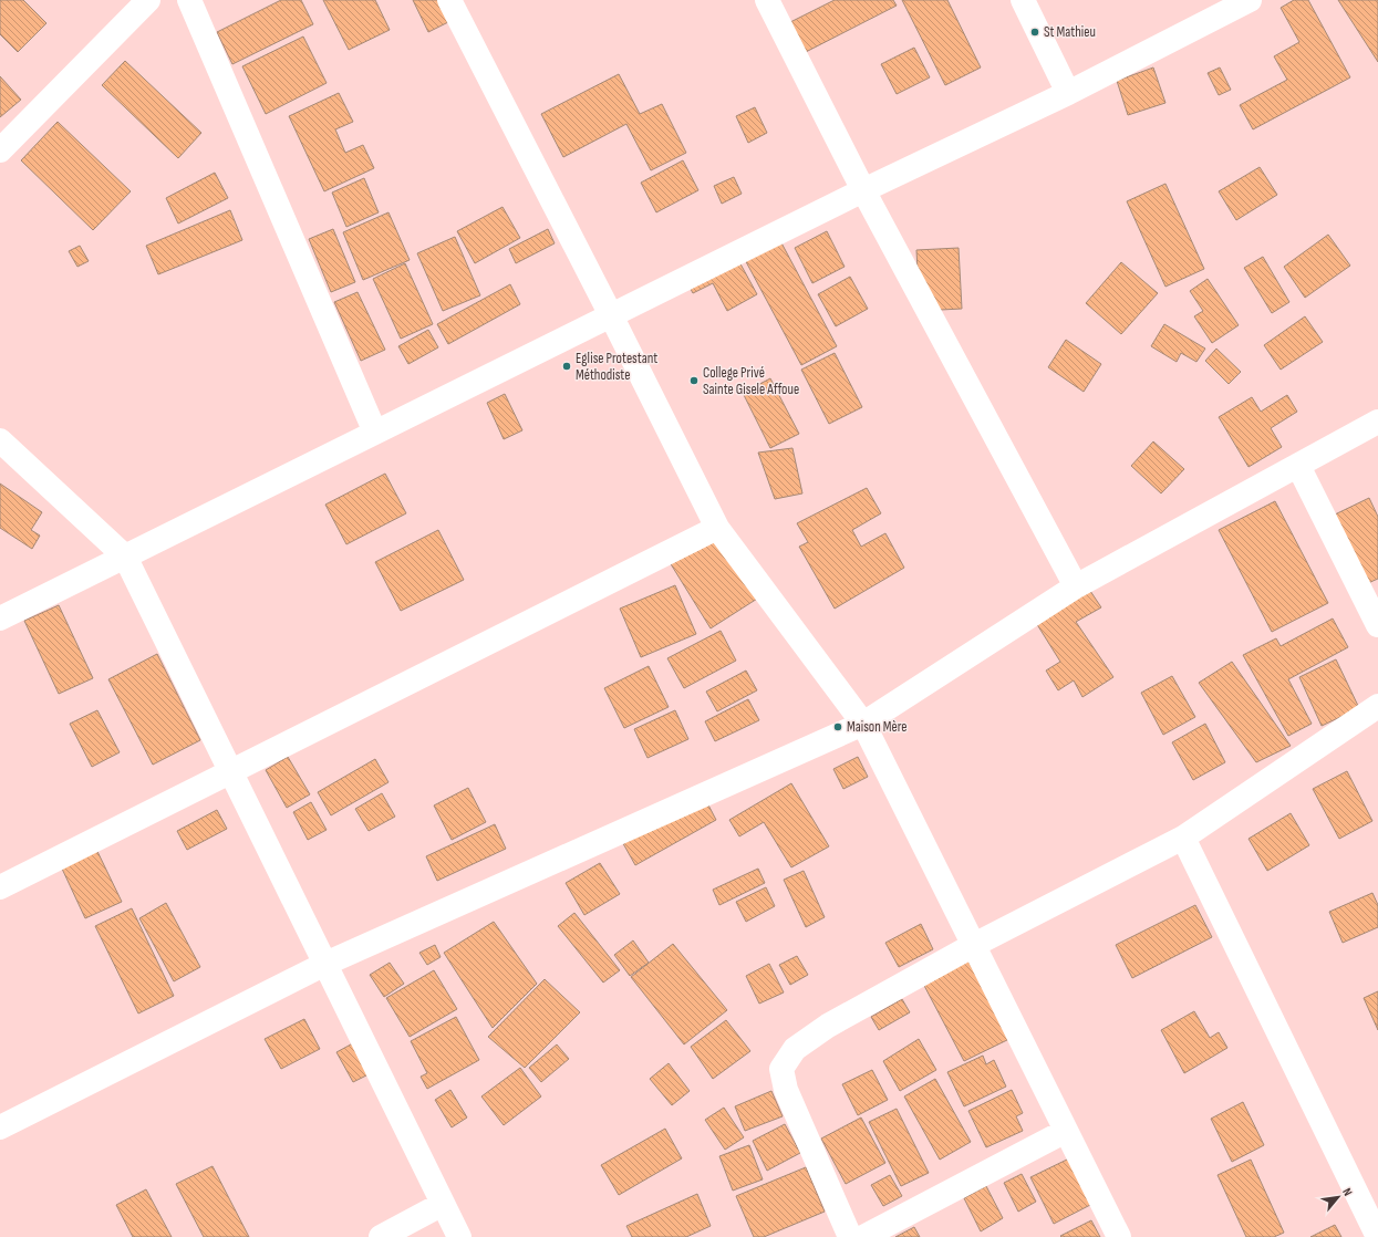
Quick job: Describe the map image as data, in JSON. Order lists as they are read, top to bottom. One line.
{"places":["St Mathieu","Eglise Protestant Méthodiste","College Privé Sainte Gisele Affoue","Maison Mère"],"north":"top right"}
